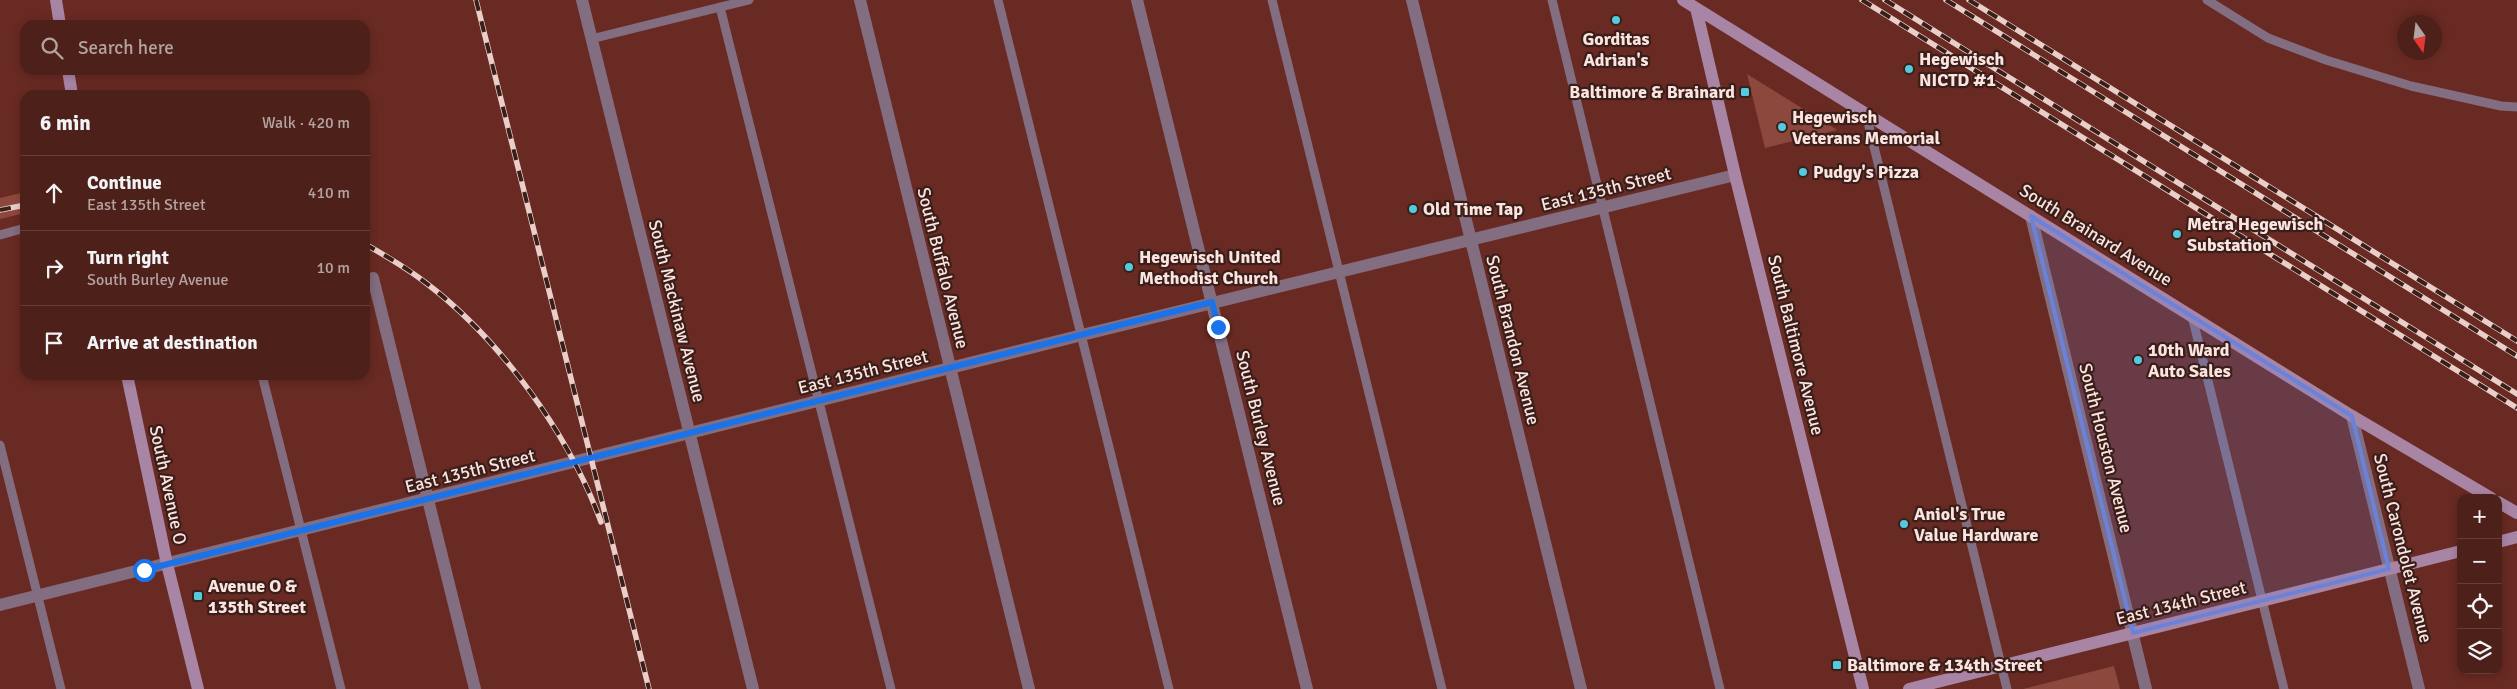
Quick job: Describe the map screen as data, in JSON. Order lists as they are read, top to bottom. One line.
{"streets":{"main road":["South Brainard Avenue","South Baltimore Avenue","South Avenue O","East 134th Street"],"street":["East 135th Street","South Buffalo Avenue","South Mackinaw Avenue","South Brandon Avenue","South Burley Avenue","South Houston Avenue","South Carondolet Avenue"]},"crossings":[["East 135th Street","South Buffalo Avenue"],["East 135th Street","South Mackinaw Avenue"],["East 135th Street","South Brandon Avenue"],["East 135th Street","South Baltimore Avenue"],["East 135th Street","South Burley Avenue"],["East 135th Street","South Avenue O"],["South Brainard Avenue","South Baltimore Avenue"],["South Brainard Avenue","South Houston Avenue"],["South Brainard Avenue","South Carondolet Avenue"],["South Houston Avenue","East 134th Street"],["South Carondolet Avenue","East 134th Street"]],"places":{"other":["Gorditas Adrian's","Hegewisch NICTD #1","Hegewisch Veterans Memorial","Pudgy's Pizza","Old Time Tap","Metra Hegewisch Substation","Hegewisch United Methodist Church","10th Ward Auto Sales","Aniol's True Value Hardware"],"transit":["Baltimore & Brainard","Avenue O & 135th Street","Baltimore & 134th Street"]},"north":"bottom","page":{"search":"Search here","heading":["6 min","Walk · 420 m"],"list":[["Continue","East 135th Street","410 m"],["Turn right","South Burley Avenue","10 m"],"Arrive at destination"],"map_buttons":["+","−"]}}
